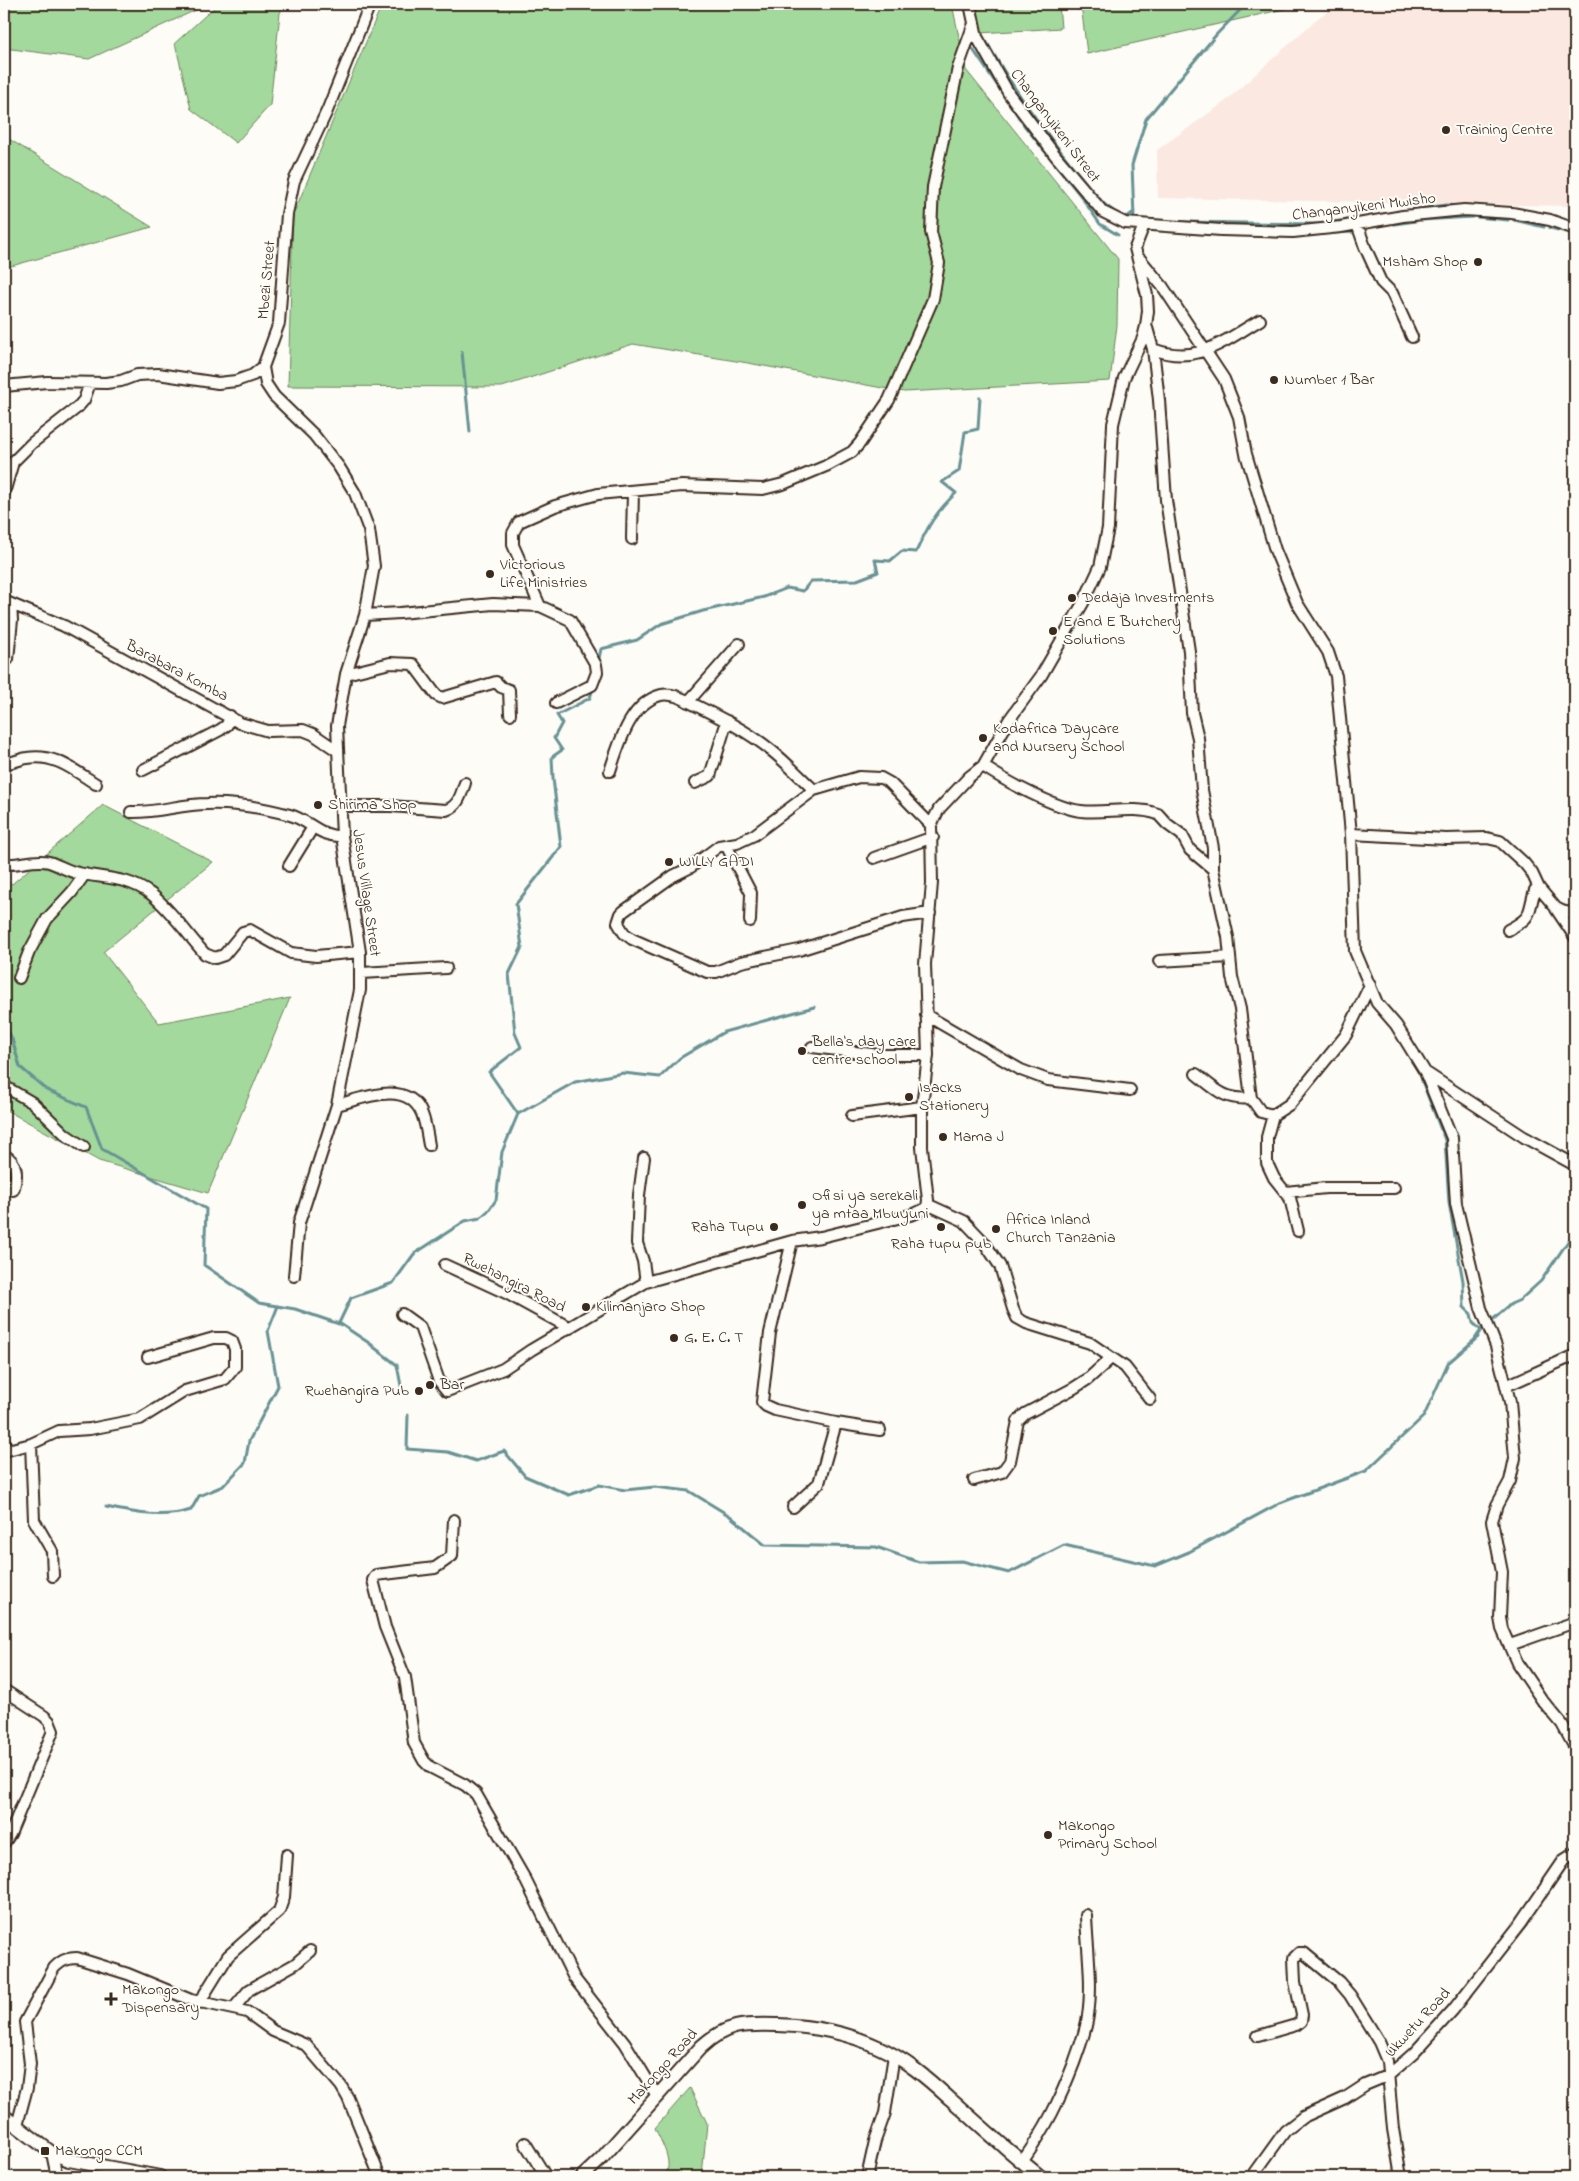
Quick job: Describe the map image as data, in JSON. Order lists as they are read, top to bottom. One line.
{"streets":{"street":["Changanyikeni Street","Changanyikeni Mwisho","Mbezi Street","Barabara Komba","Jesus Village Street","Rwehangira Road","Ukwetu Road","Makongo Road"]},"crossings":[["Changanyikeni Street","Changanyikeni Mwisho"],["Mbezi Street","Jesus Village Street"],["Barabara Komba","Jesus Village Street"]],"places":{"other":["Training Centre","Msham Shop","Number 1 Bar","Victorious Life Ministries","Dedaja Investments","E and E Butchery Solutions","Kodafrica Daycare and Nursery School","Shirima Shop","WILLY GADI","Bella's day care centre school","Isacks Stationery","Mama J","Ofisi ya serekali ya mtaa Mbuyuni","Raha Tupu","Raha tupu pub","Africa Inland Church Tanzania","Kilimanjaro Shop","G. E. C. T","Bar","Rwehangira Pub","Makongo Primary School"],"health":["Makongo Dispensary"],"transit":["Makongo CCM"]}}
